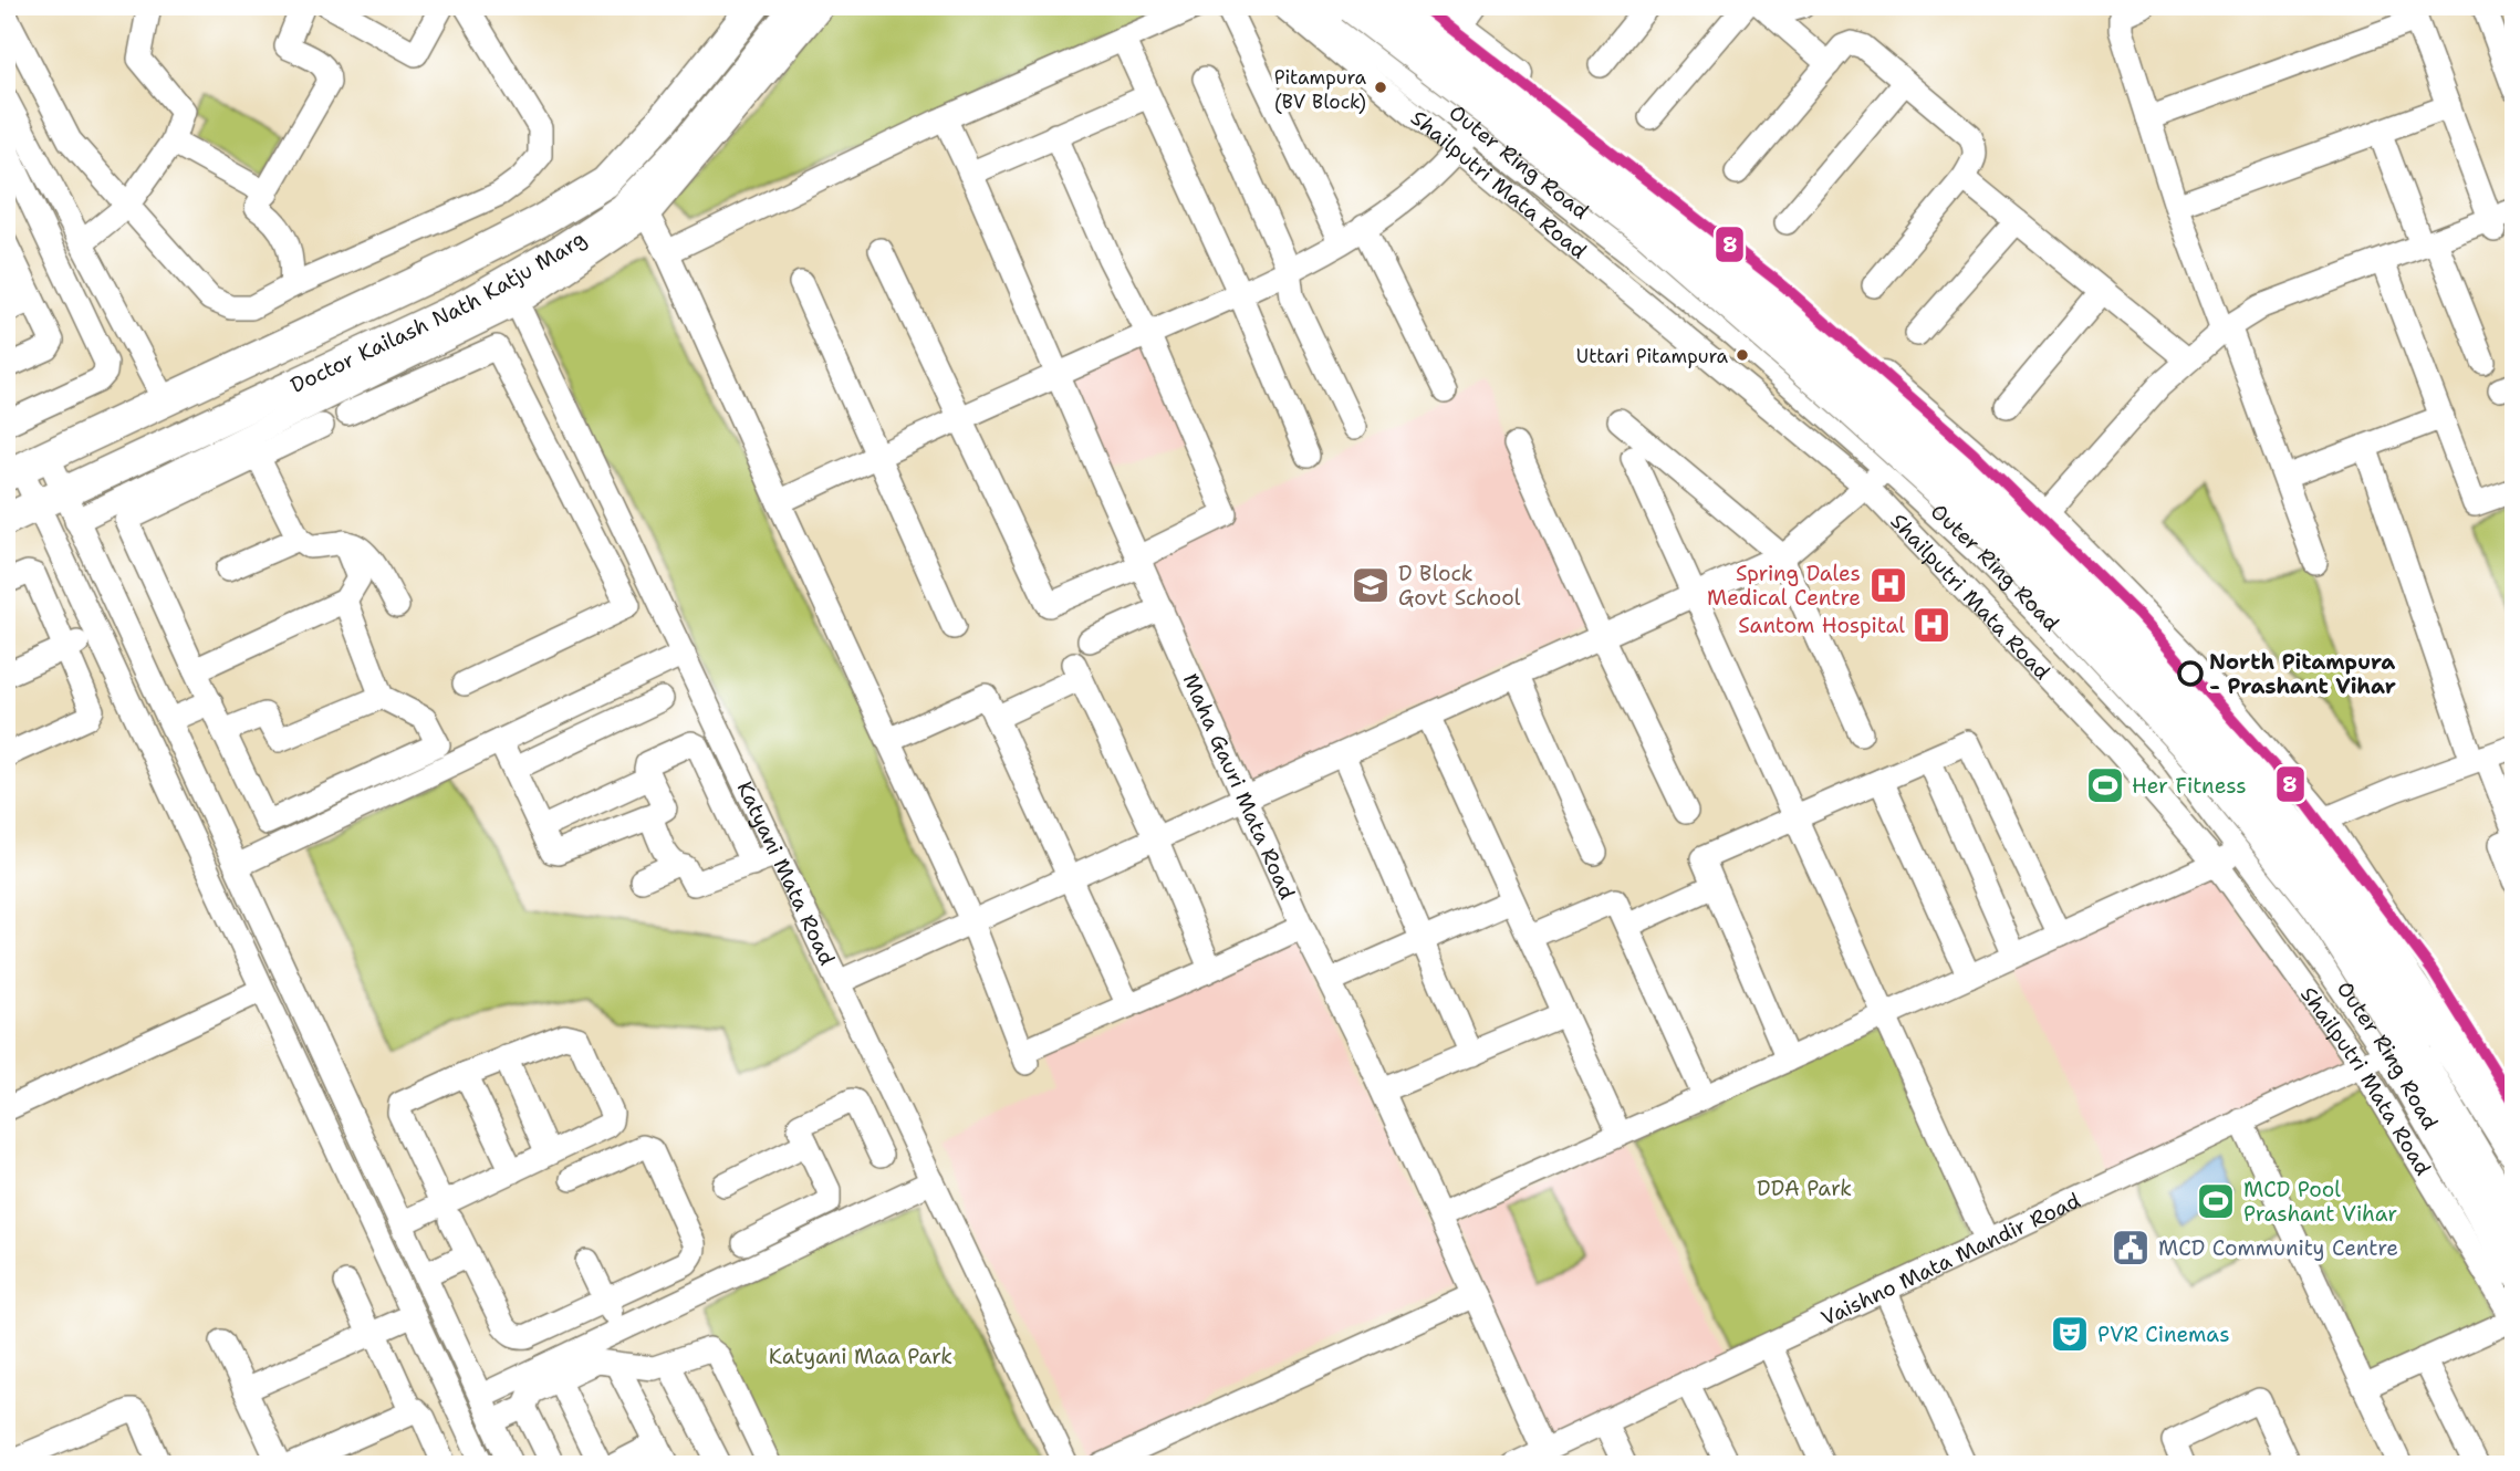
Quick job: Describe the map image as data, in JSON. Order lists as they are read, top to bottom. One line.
{"streets":{"highway":["Outer Ring Road"],"main road":["Doctor Kailash Nath Katju Marg"],"street":["Shailputri Mata Road","Maha Gauri Mata Road","Katyani Mata Road","Vaishno Mata Mandir Road"]},"crossings":[["Outer Ring Road","Shailputri Mata Road"],["Outer Ring Road","Vaishno Mata Mandir Road"],["Shailputri Mata Road","Vaishno Mata Mandir Road"],["Doctor Kailash Nath Katju Marg","Katyani Mata Road"],["Maha Gauri Mata Road","Vaishno Mata Mandir Road"]],"parks":["DDA Park","Katyani Maa Park"],"places":{"other":["Pitampura (BV Block)","Uttari Pitampura","North Pitampura - Prashant Vihar"],"school or university":["D Block Govt School"],"hospital":["Spring Dales Medical Centre","Santom Hospital"],"sports":["Her Fitness","MCD Pool Prashant Vihar"],"public building":["MCD Community Centre"],"theatre":["PVR Cinemas"]},"lines":["transit line 8"]}
